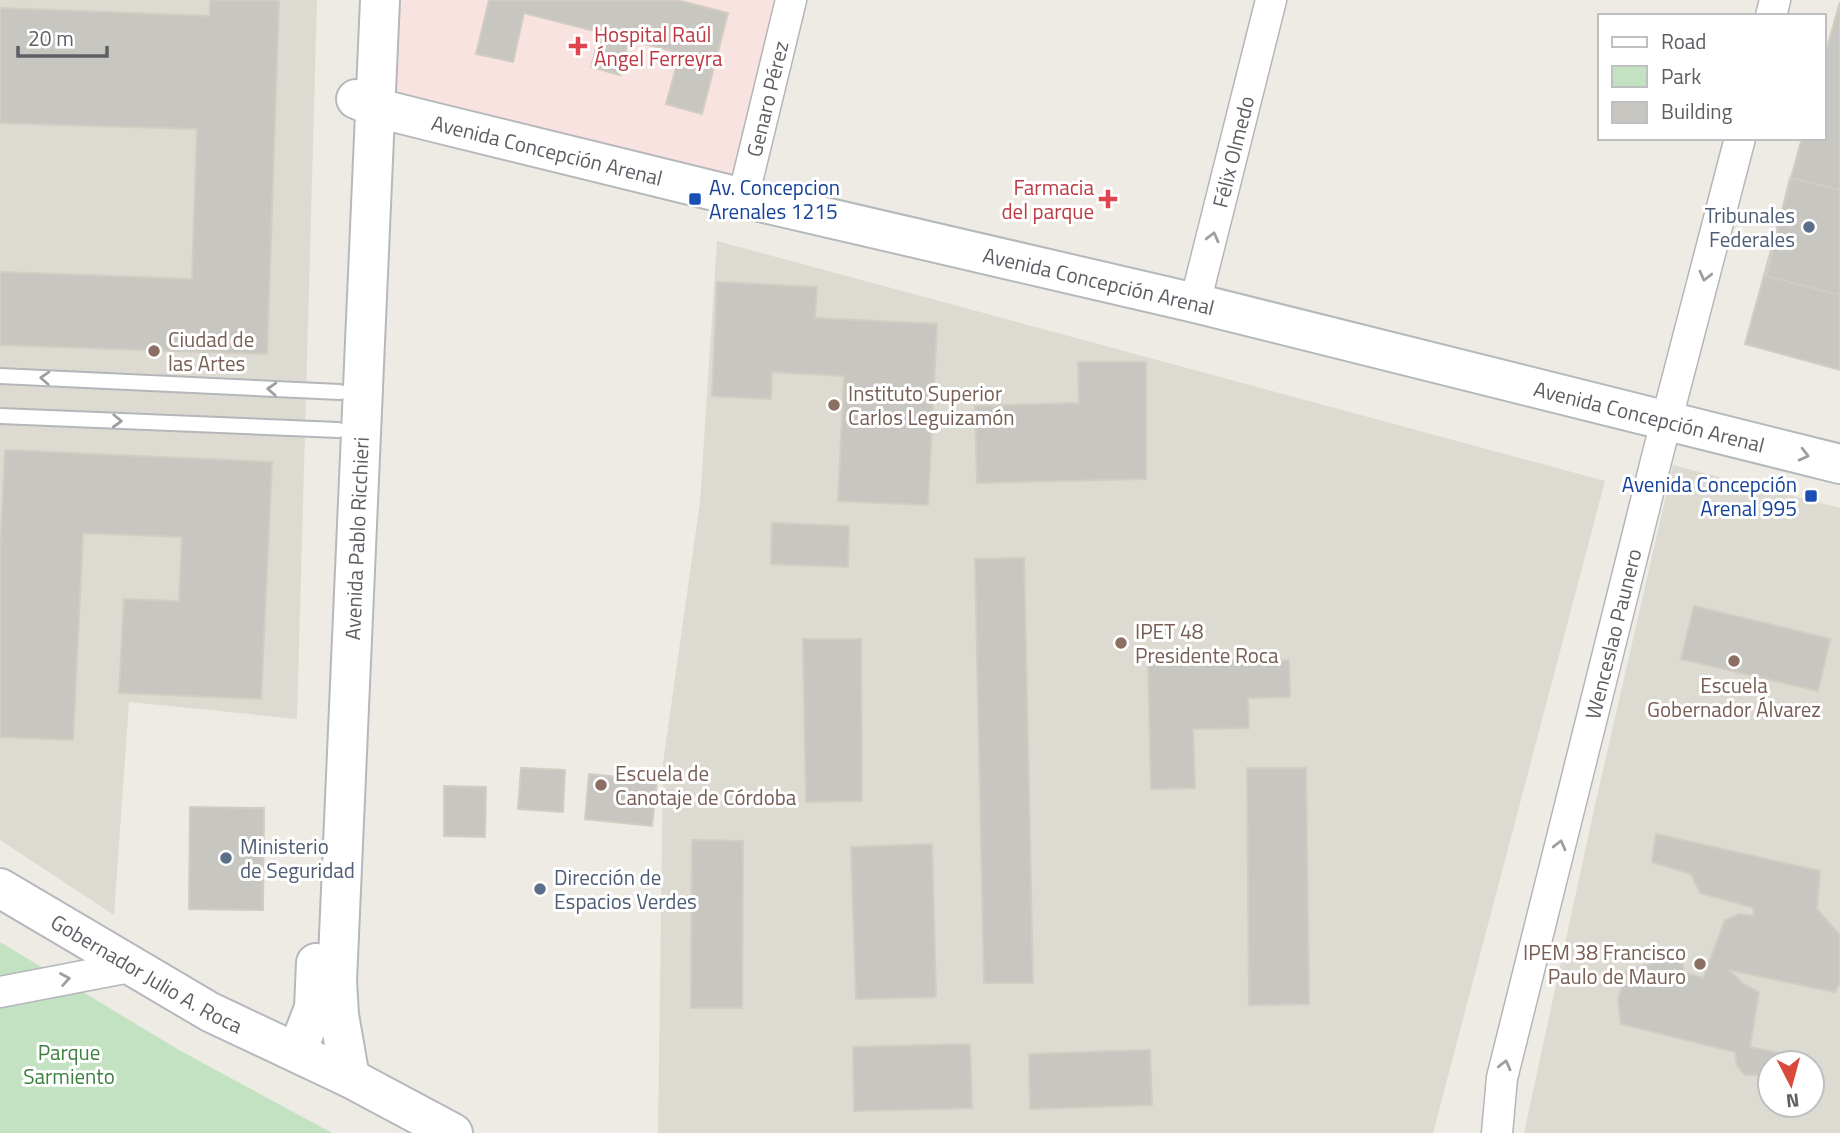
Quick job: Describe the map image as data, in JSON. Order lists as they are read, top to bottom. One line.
{"streets":{"main road":["Avenida Concepción Arenal","Avenida Pablo Ricchieri","Gobernador Julio A. Roca"],"street":["Genaro Pérez","Félix Olmedo","Wenceslao Paunero"]},"crossings":[["Genaro Pérez","Avenida Concepción Arenal"],["Avenida Concepción Arenal","Félix Olmedo"],["Avenida Concepción Arenal","Avenida Pablo Ricchieri"],["Avenida Concepción Arenal","Wenceslao Paunero"],["Avenida Pablo Ricchieri","Gobernador Julio A. Roca"]],"one_way":["Félix Olmedo"],"parks":["Parque Sarmiento"],"places":{"health":["Hospital Raúl Ángel Ferreyra","Farmacia del parque"],"transit":["Av. Concepcion Arenales 1215","Avenida Concepción Arenal 995"],"other":["Tribunales Federales","Ciudad de las Artes","Instituto Superior Carlos Leguizamón","IPET 48 Presidente Roca","Escuela Gobernador Álvarez","Escuela de Canotaje de Córdoba","Ministerio de Seguridad","Dirección de Espacios Verdes","IPEM 38 Francisco Paulo de Mauro"]},"legend":["Road","Park","Building"],"scale_bar":"20 m","north":"bottom"}
